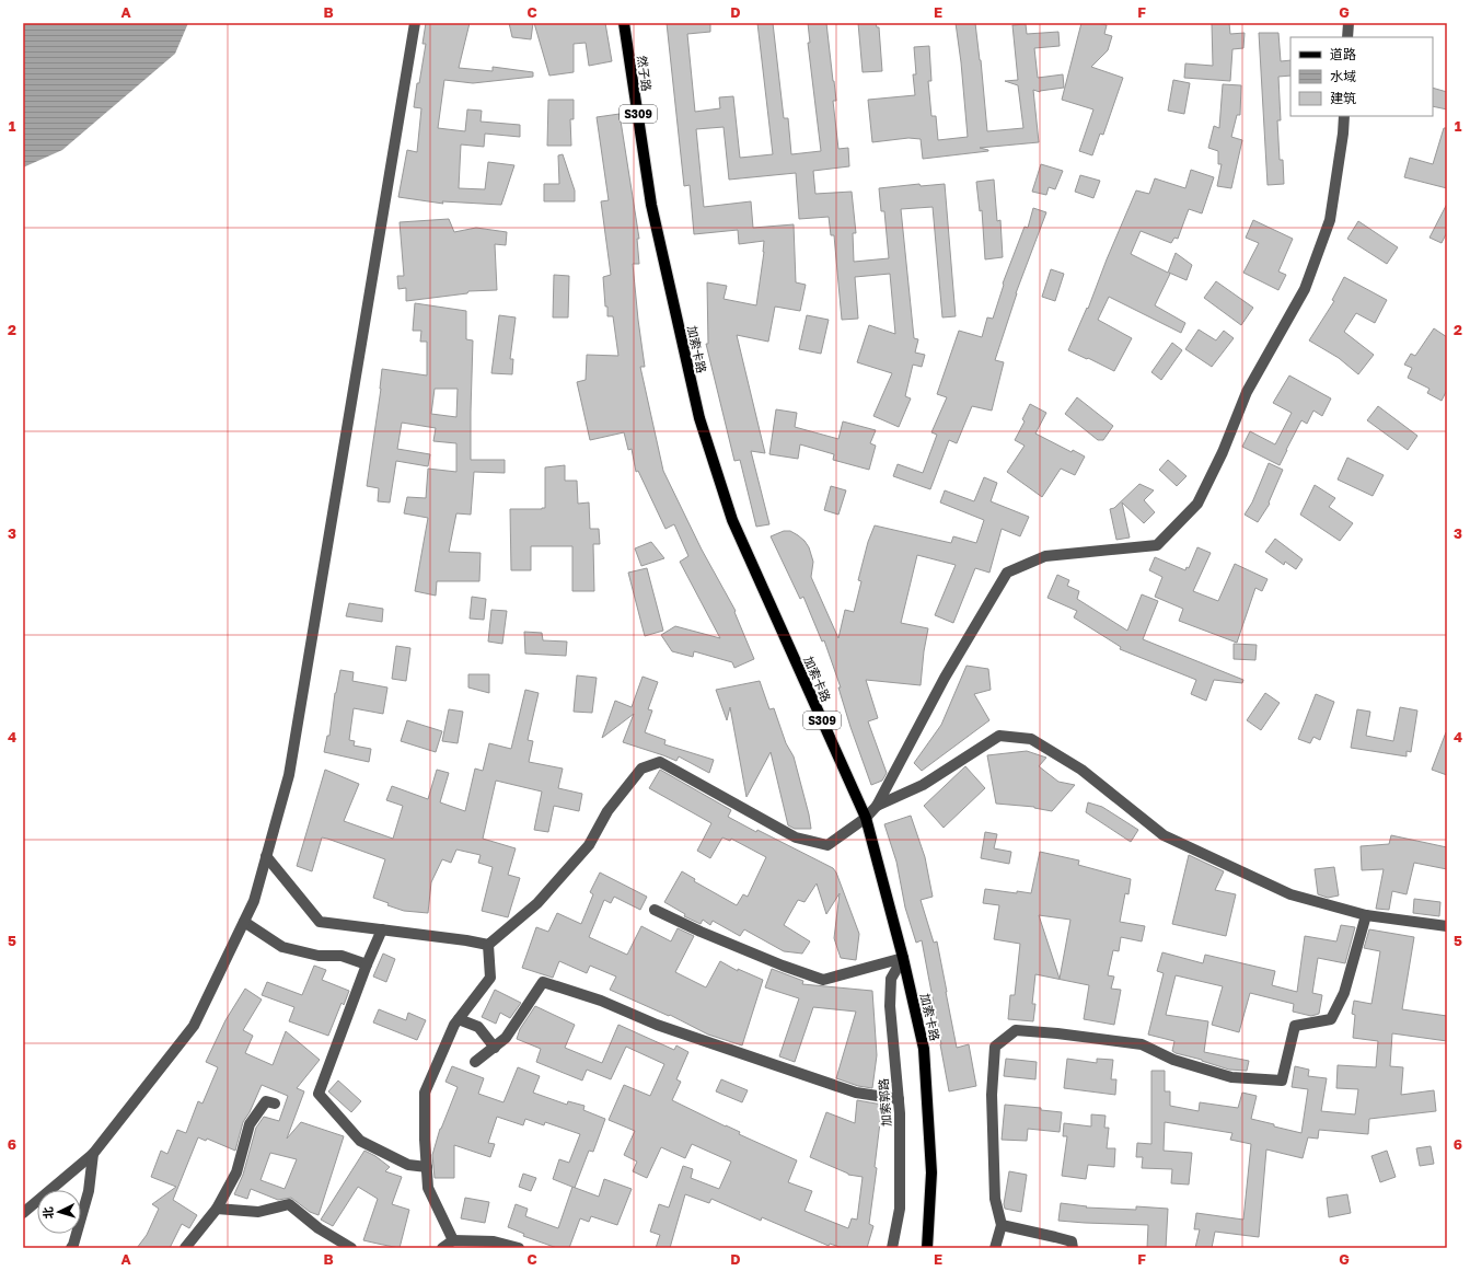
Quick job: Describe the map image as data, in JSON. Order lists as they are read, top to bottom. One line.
{"streets":{"main road":["然子路","S309","加索卡路"],"street":["加索郭路"]},"crossings":[["然子路","加索卡路"],["加索卡路","加索郭路"]],"legend":["道路","水域","建筑"],"north":"left","grid":{"columns":["A","B","C","D","E","F","G"],"rows":["1","2","3","4","5","6"]}}
